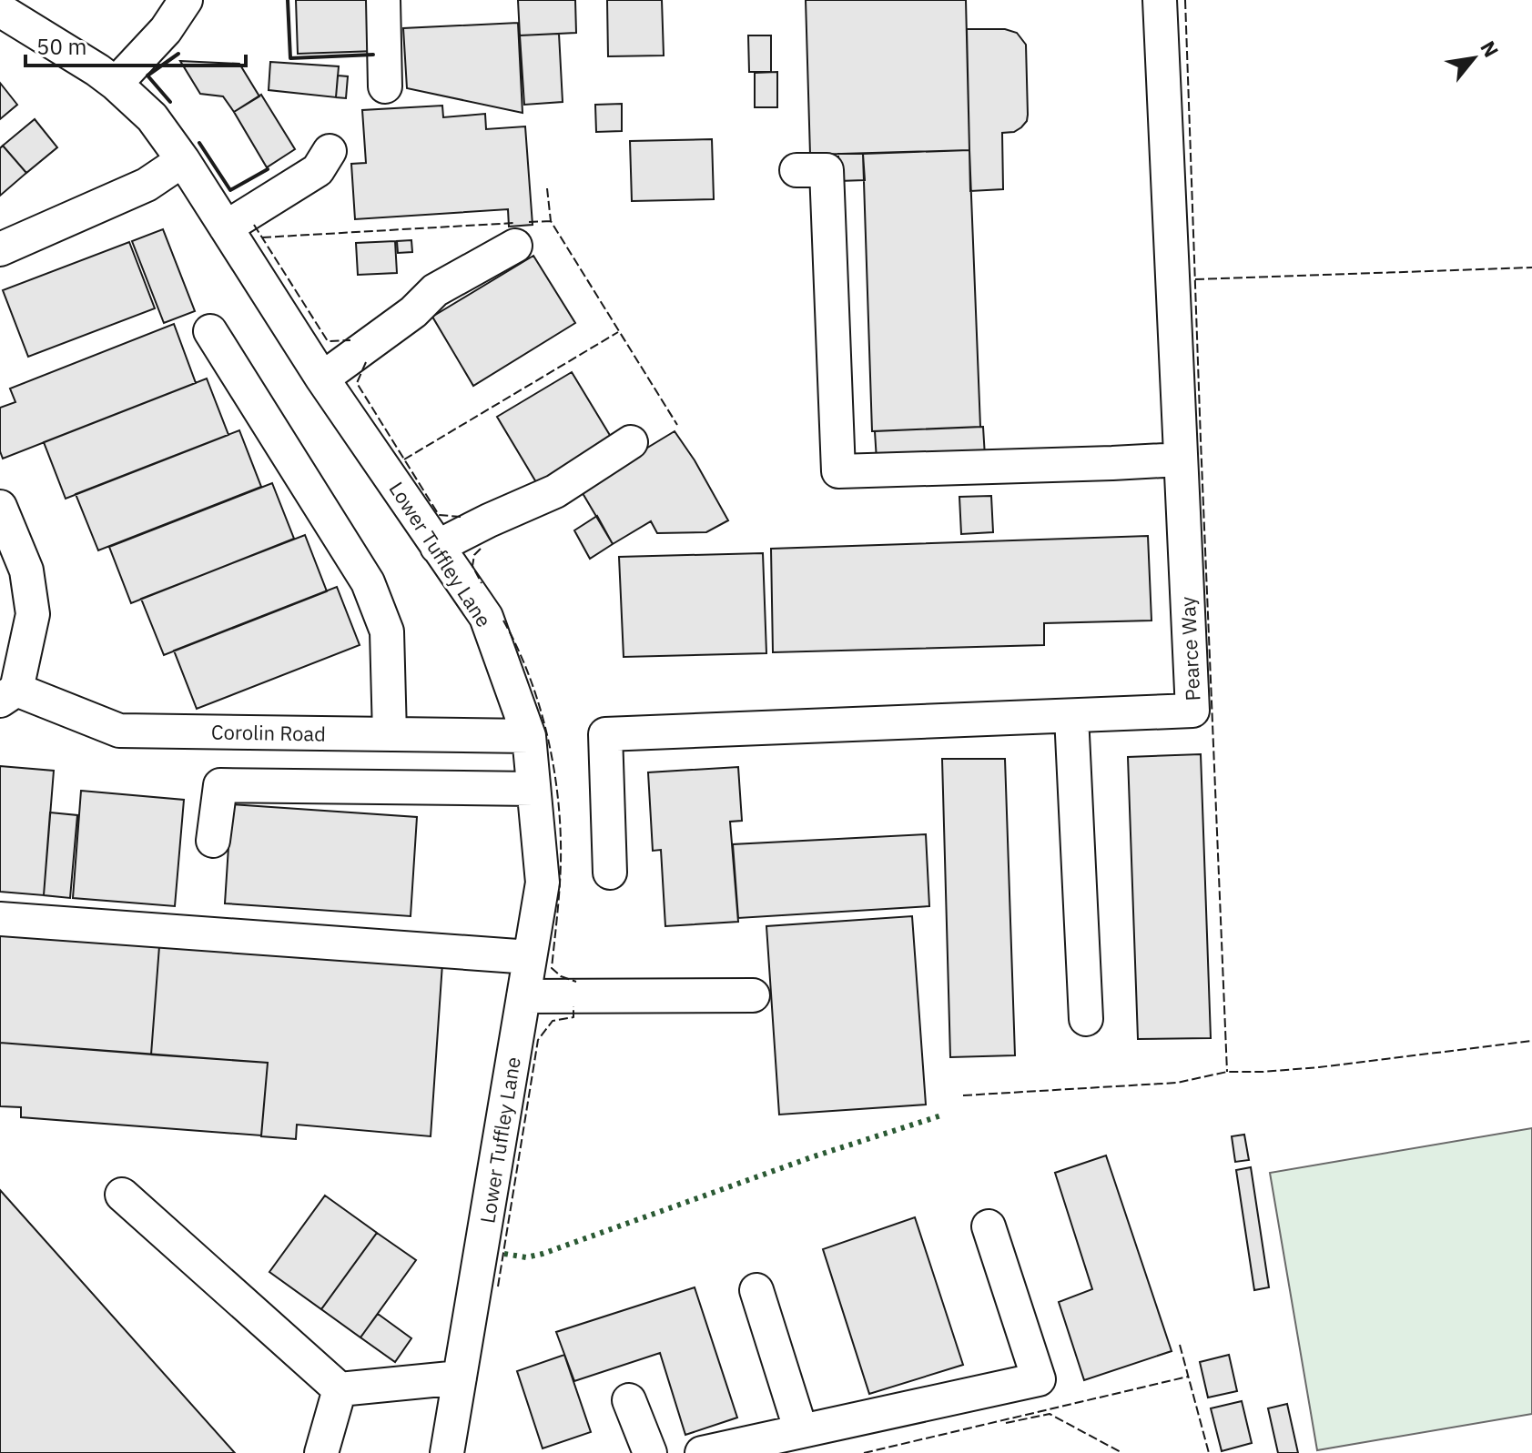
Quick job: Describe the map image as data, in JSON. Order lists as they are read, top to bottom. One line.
{"streets":{"street":["Lower Tuffley Lane","Pearce Way","Corolin Road"]},"crossings":[["Lower Tuffley Lane","Corolin Road"]],"scale_bar":"50 m","north":"top right"}
